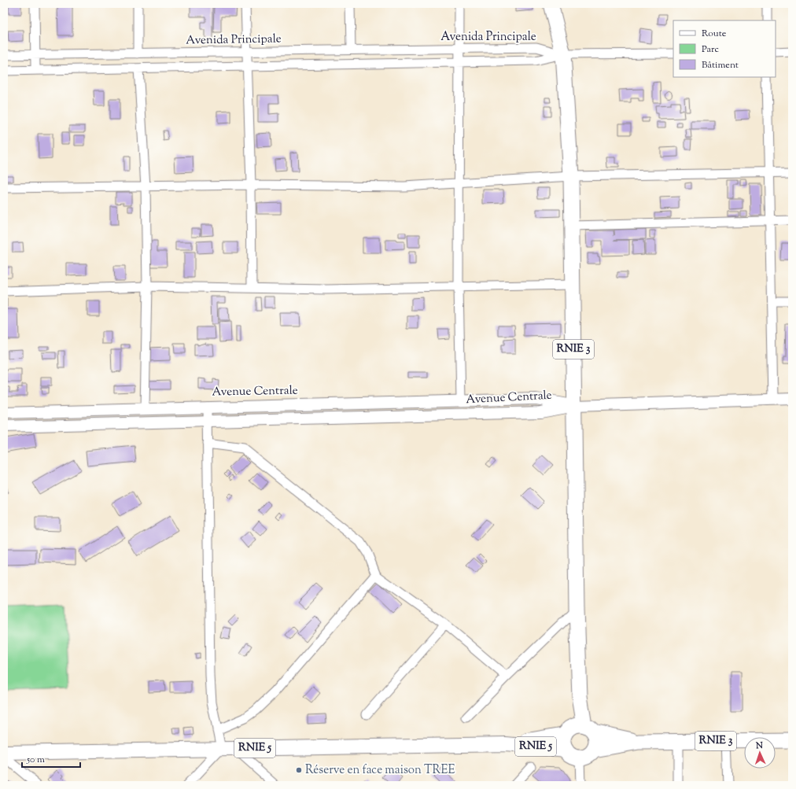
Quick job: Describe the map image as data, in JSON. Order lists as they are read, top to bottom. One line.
{"streets":{"highway":["RNIE 3"],"main road":["RNIE 5"],"street":["Avenida Principale","Avenue Centrale"]},"crossings":[["Avenida Principale","RNIE 3"],["RNIE 3","Avenue Centrale"],["RNIE 3","RNIE 5"]],"places":["Réserve en face maison TREE"],"legend":["Route","Parc","Bâtiment"],"scale_bar":"50 m","north":"top"}
